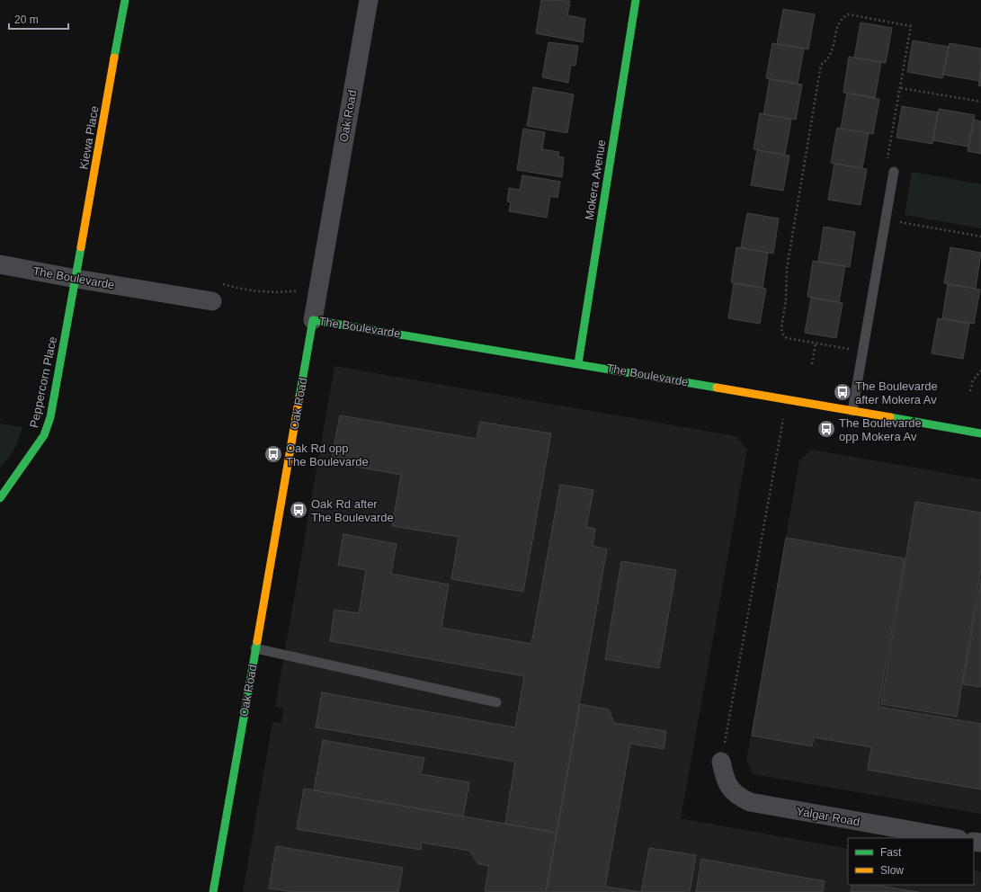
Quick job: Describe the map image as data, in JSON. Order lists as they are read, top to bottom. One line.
{"streets":{"street":["Oak Road","Kiewa Place","Mokera Avenue","The Boulevarde","Peppercorn Place","Yalgar Road"]},"crossings":[["Oak Road","The Boulevarde"],["Kiewa Place","The Boulevarde"],["Kiewa Place","Peppercorn Place"],["Mokera Avenue","The Boulevarde"],["The Boulevarde","Peppercorn Place"]],"places":{"bus stop":["The Boulevarde after Mokera Av","The Boulevarde opp Mokera Av","Oak Rd opp The Boulevarde","Oak Rd after The Boulevarde"]},"legend":["Fast","Slow"],"scale_bar":"20 m"}
